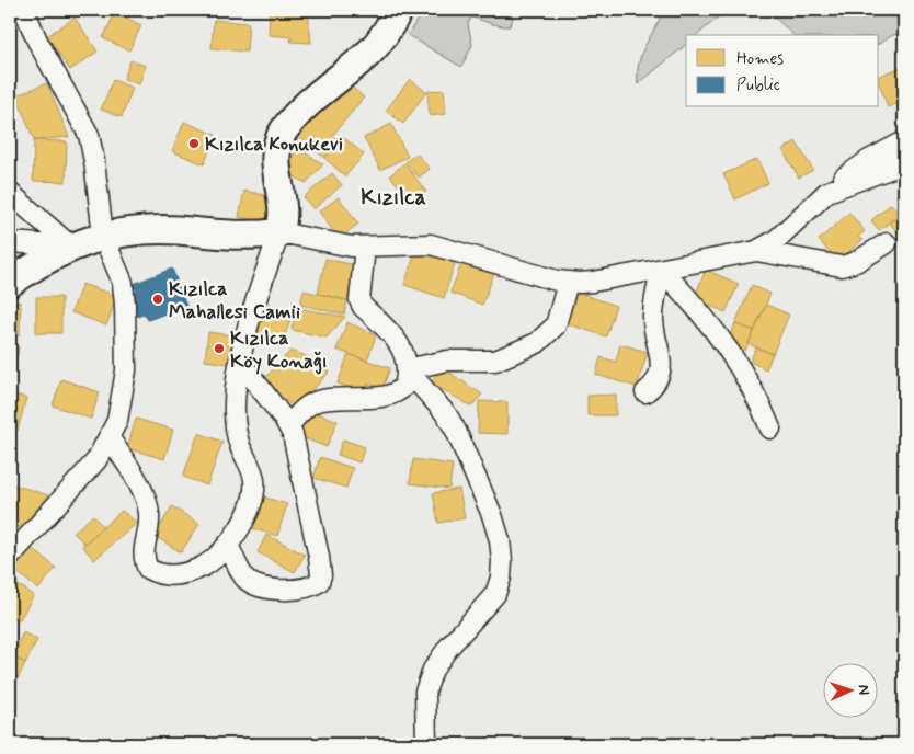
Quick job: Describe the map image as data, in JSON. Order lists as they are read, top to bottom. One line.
{"districts":["Kızılca"],"places":["Kızılca Konukevi","Kızılca Mahallesi Camii","Kızılca Köy Konağı"],"legend":["Homes","Public"],"north":"right"}
